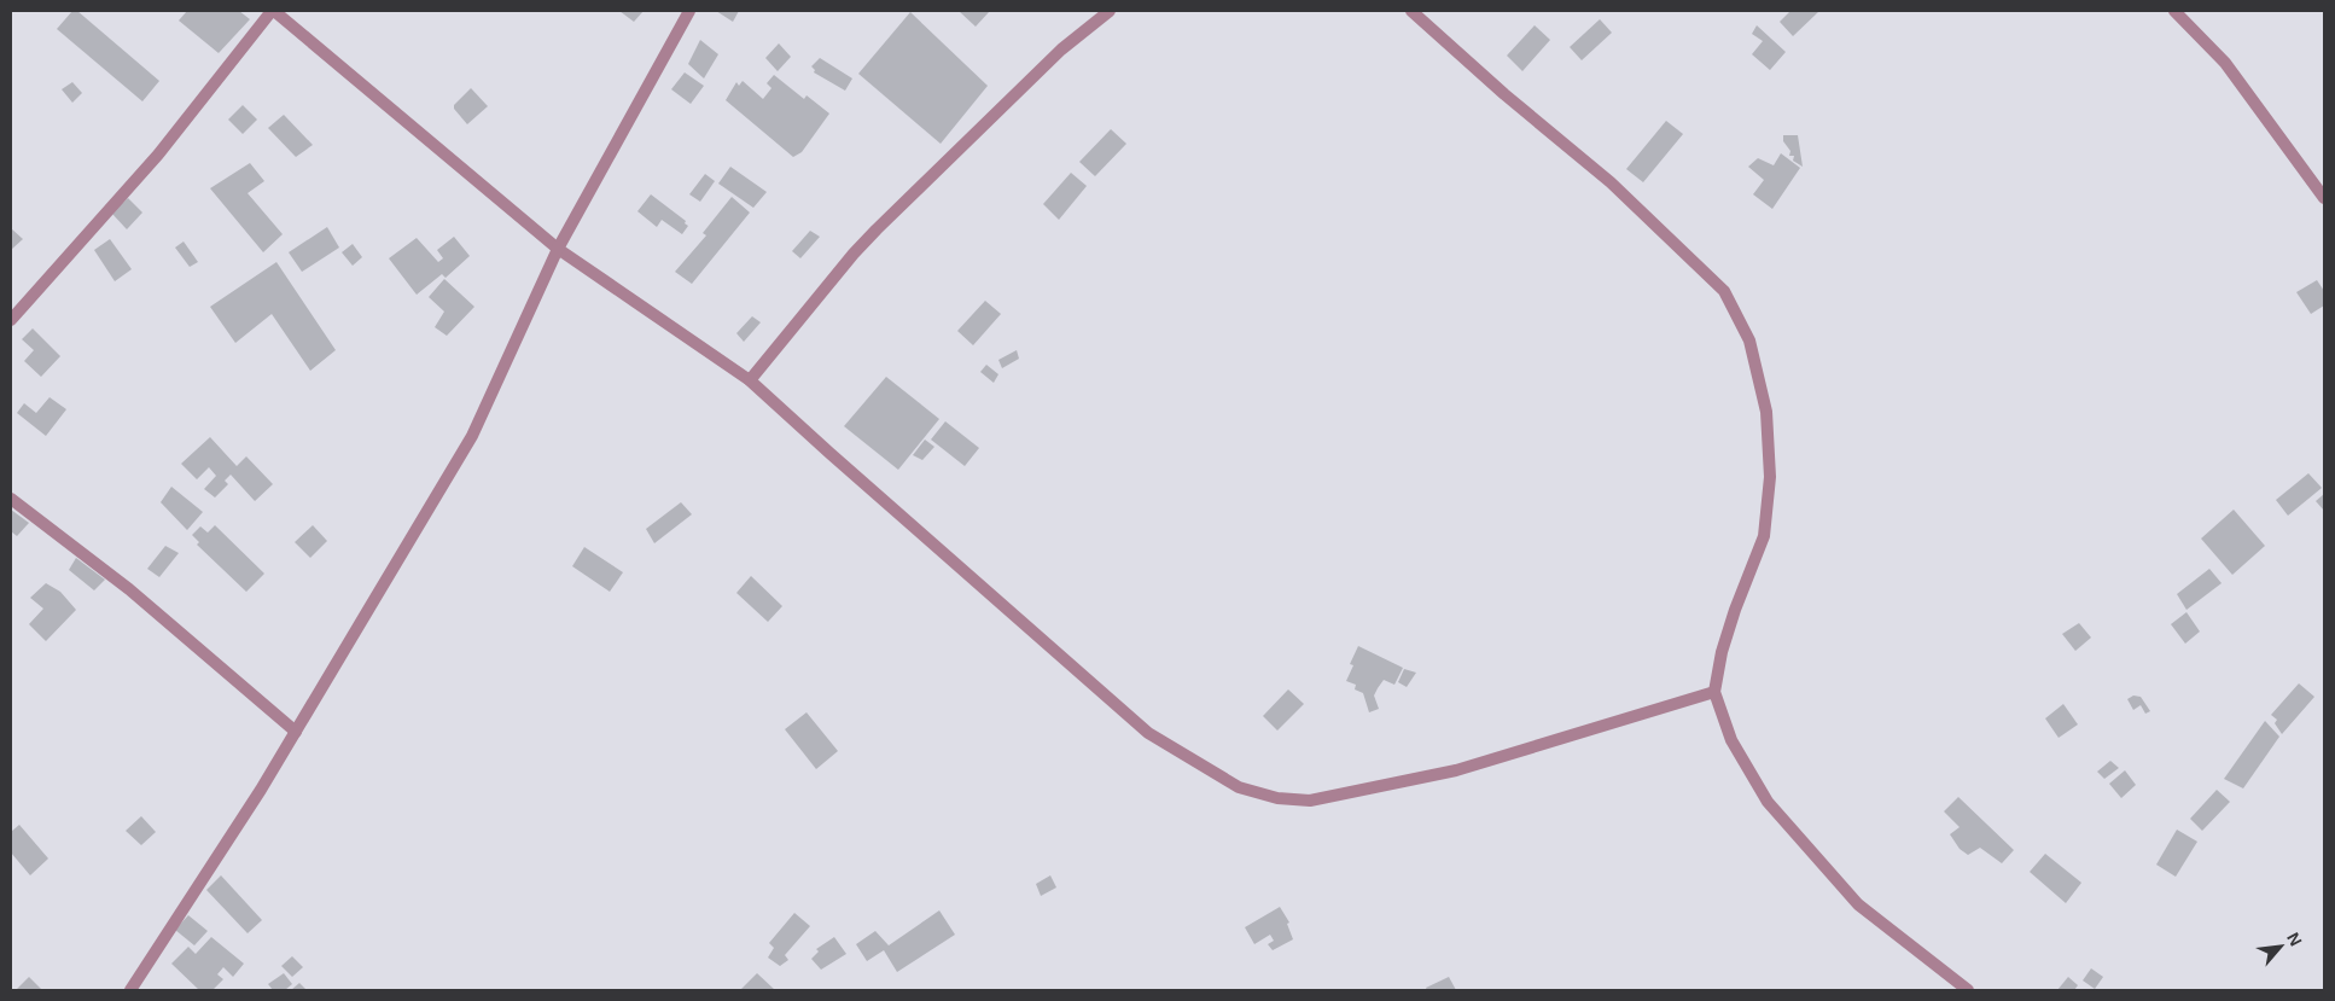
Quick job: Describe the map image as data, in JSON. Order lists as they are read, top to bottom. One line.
{"north":"top right"}
